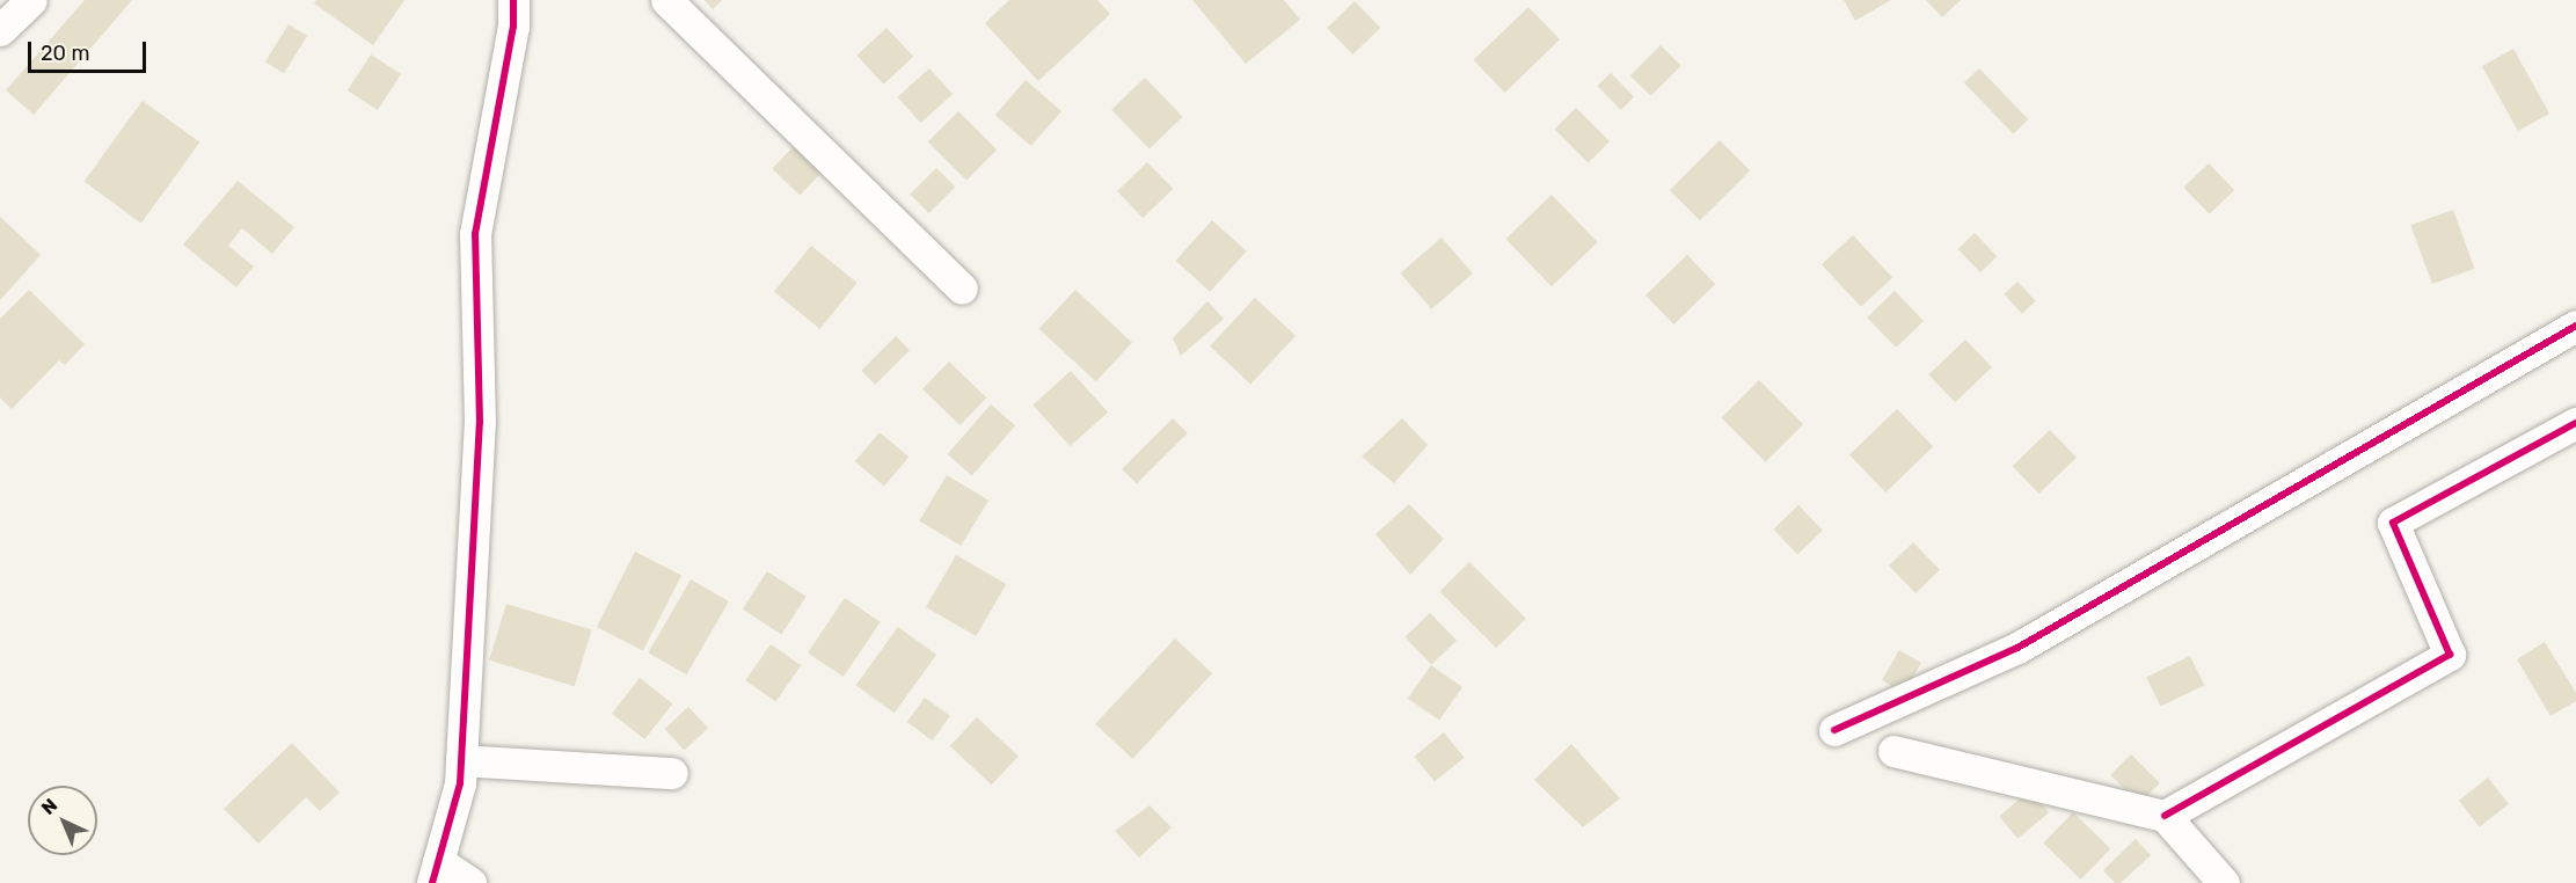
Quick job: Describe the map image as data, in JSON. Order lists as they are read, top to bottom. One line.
{"scale_bar":"20 m","north":"top left"}
